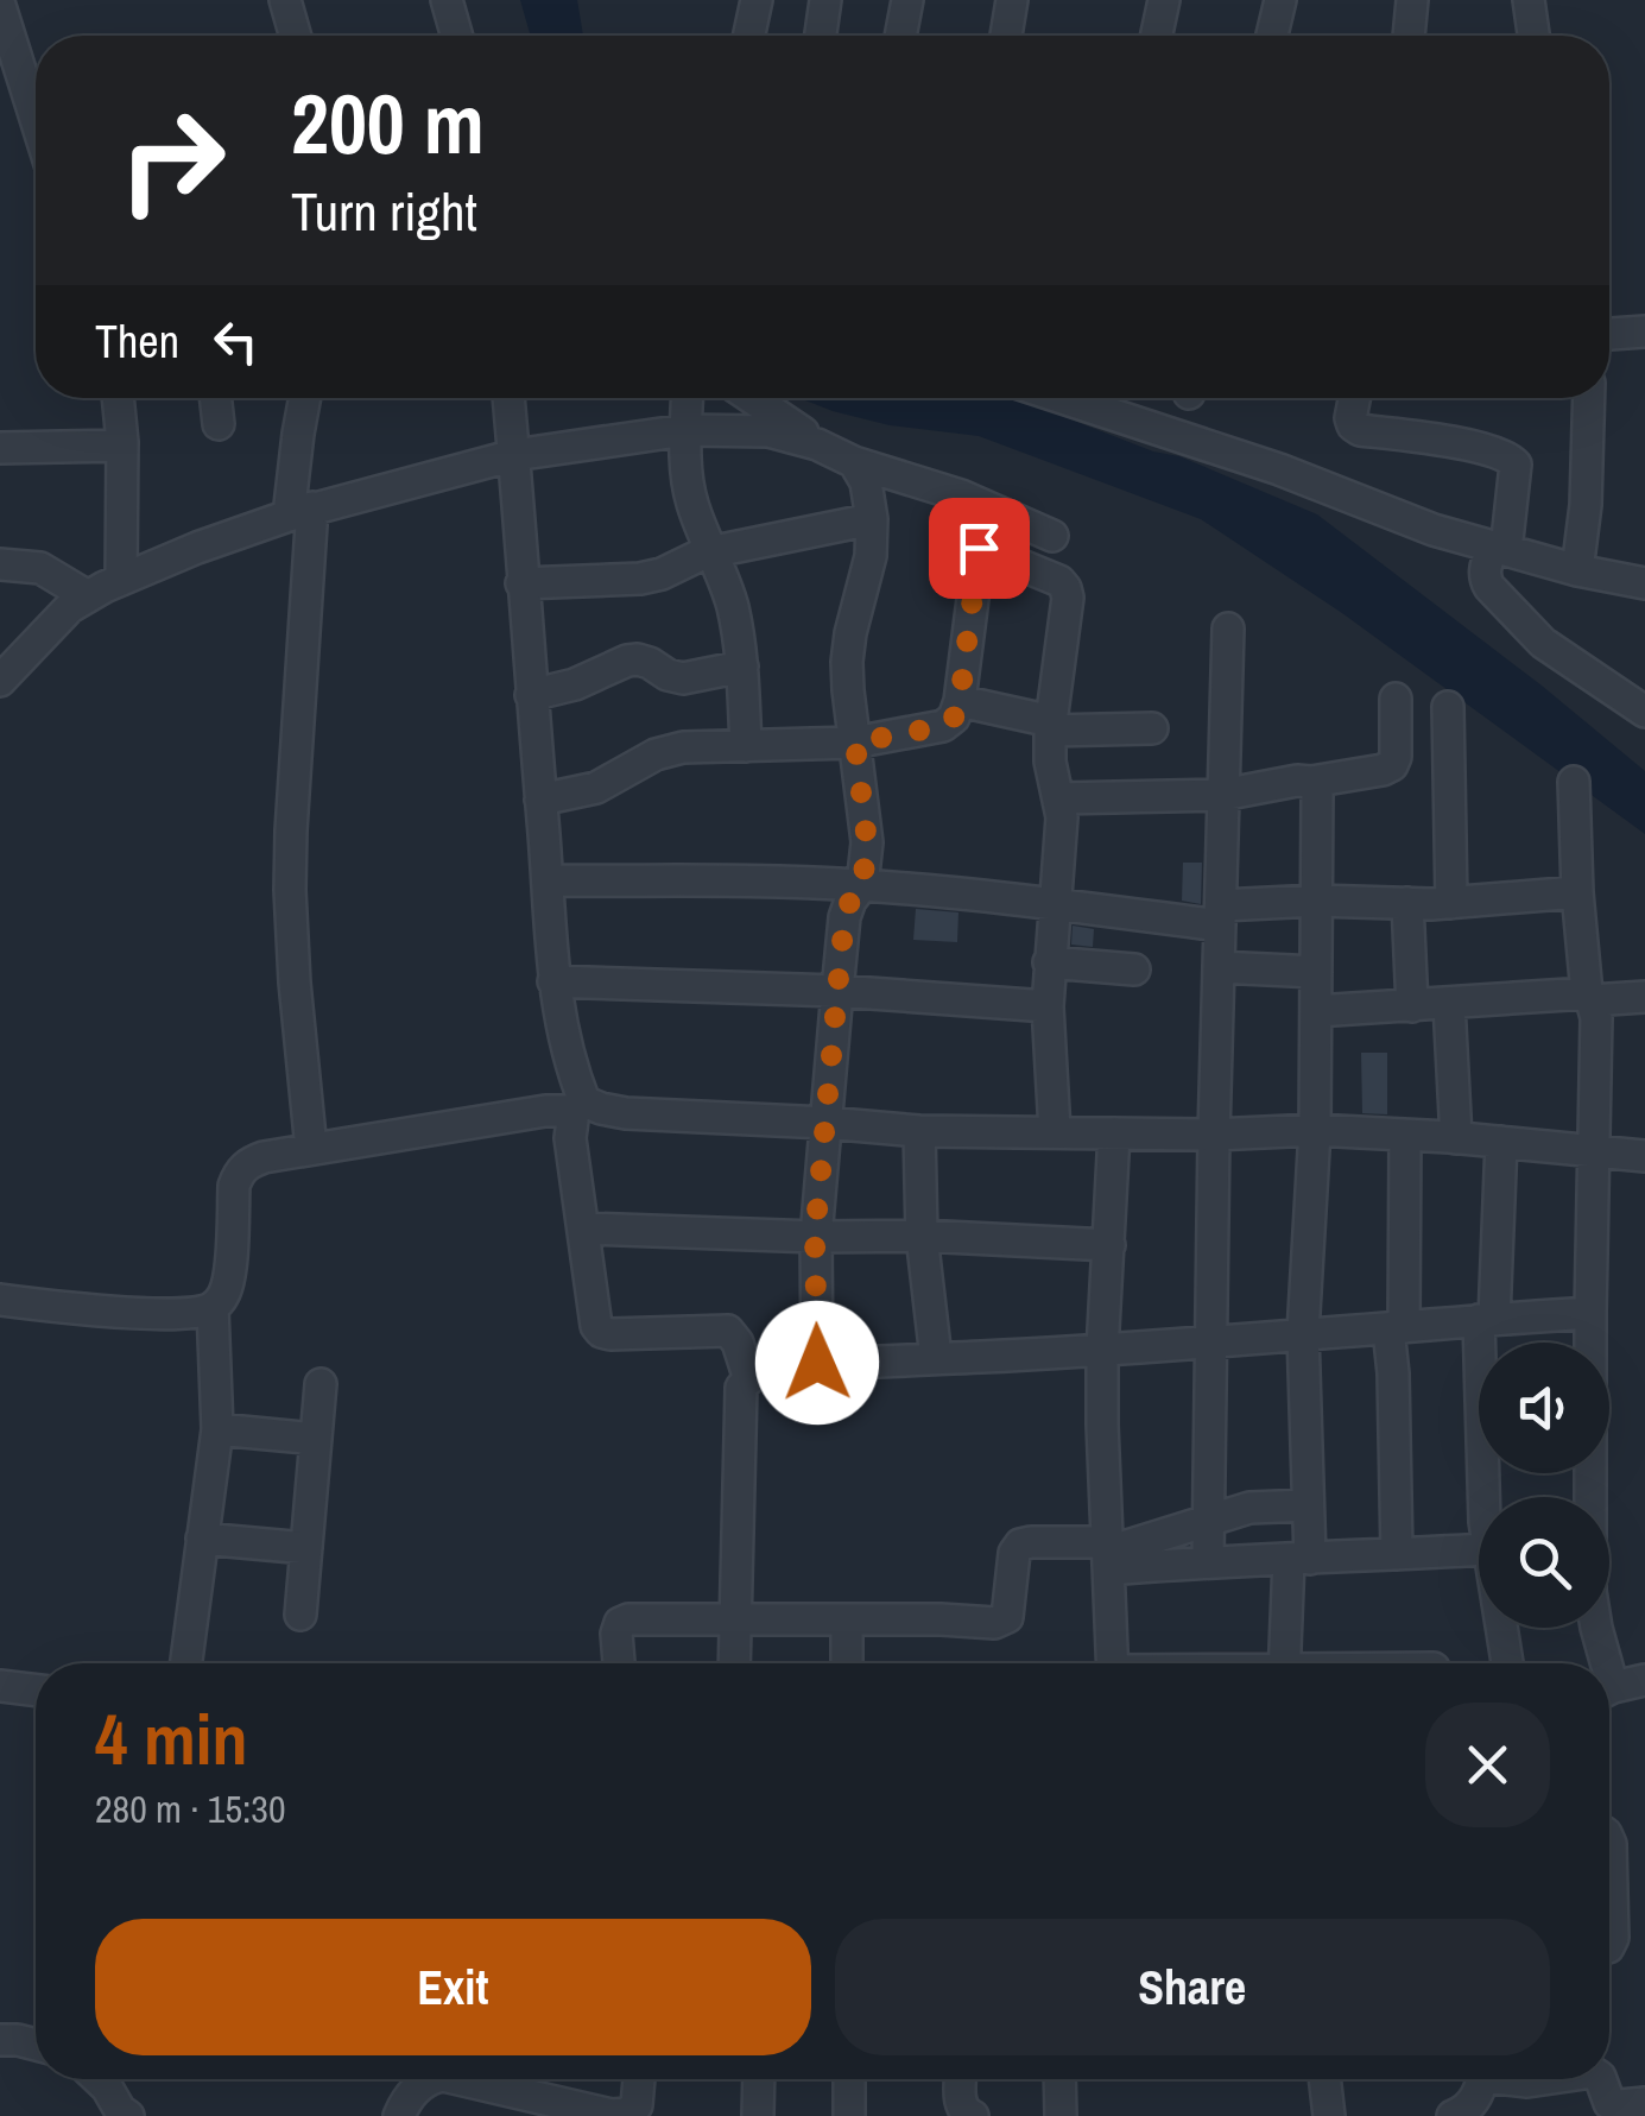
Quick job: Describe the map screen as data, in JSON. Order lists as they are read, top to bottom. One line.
{"page":{"turn":["200 m","Turn right"],"then":"Then","heading":["4 min","280 m · 15:30"],"buttons":["Exit","Share"]}}
